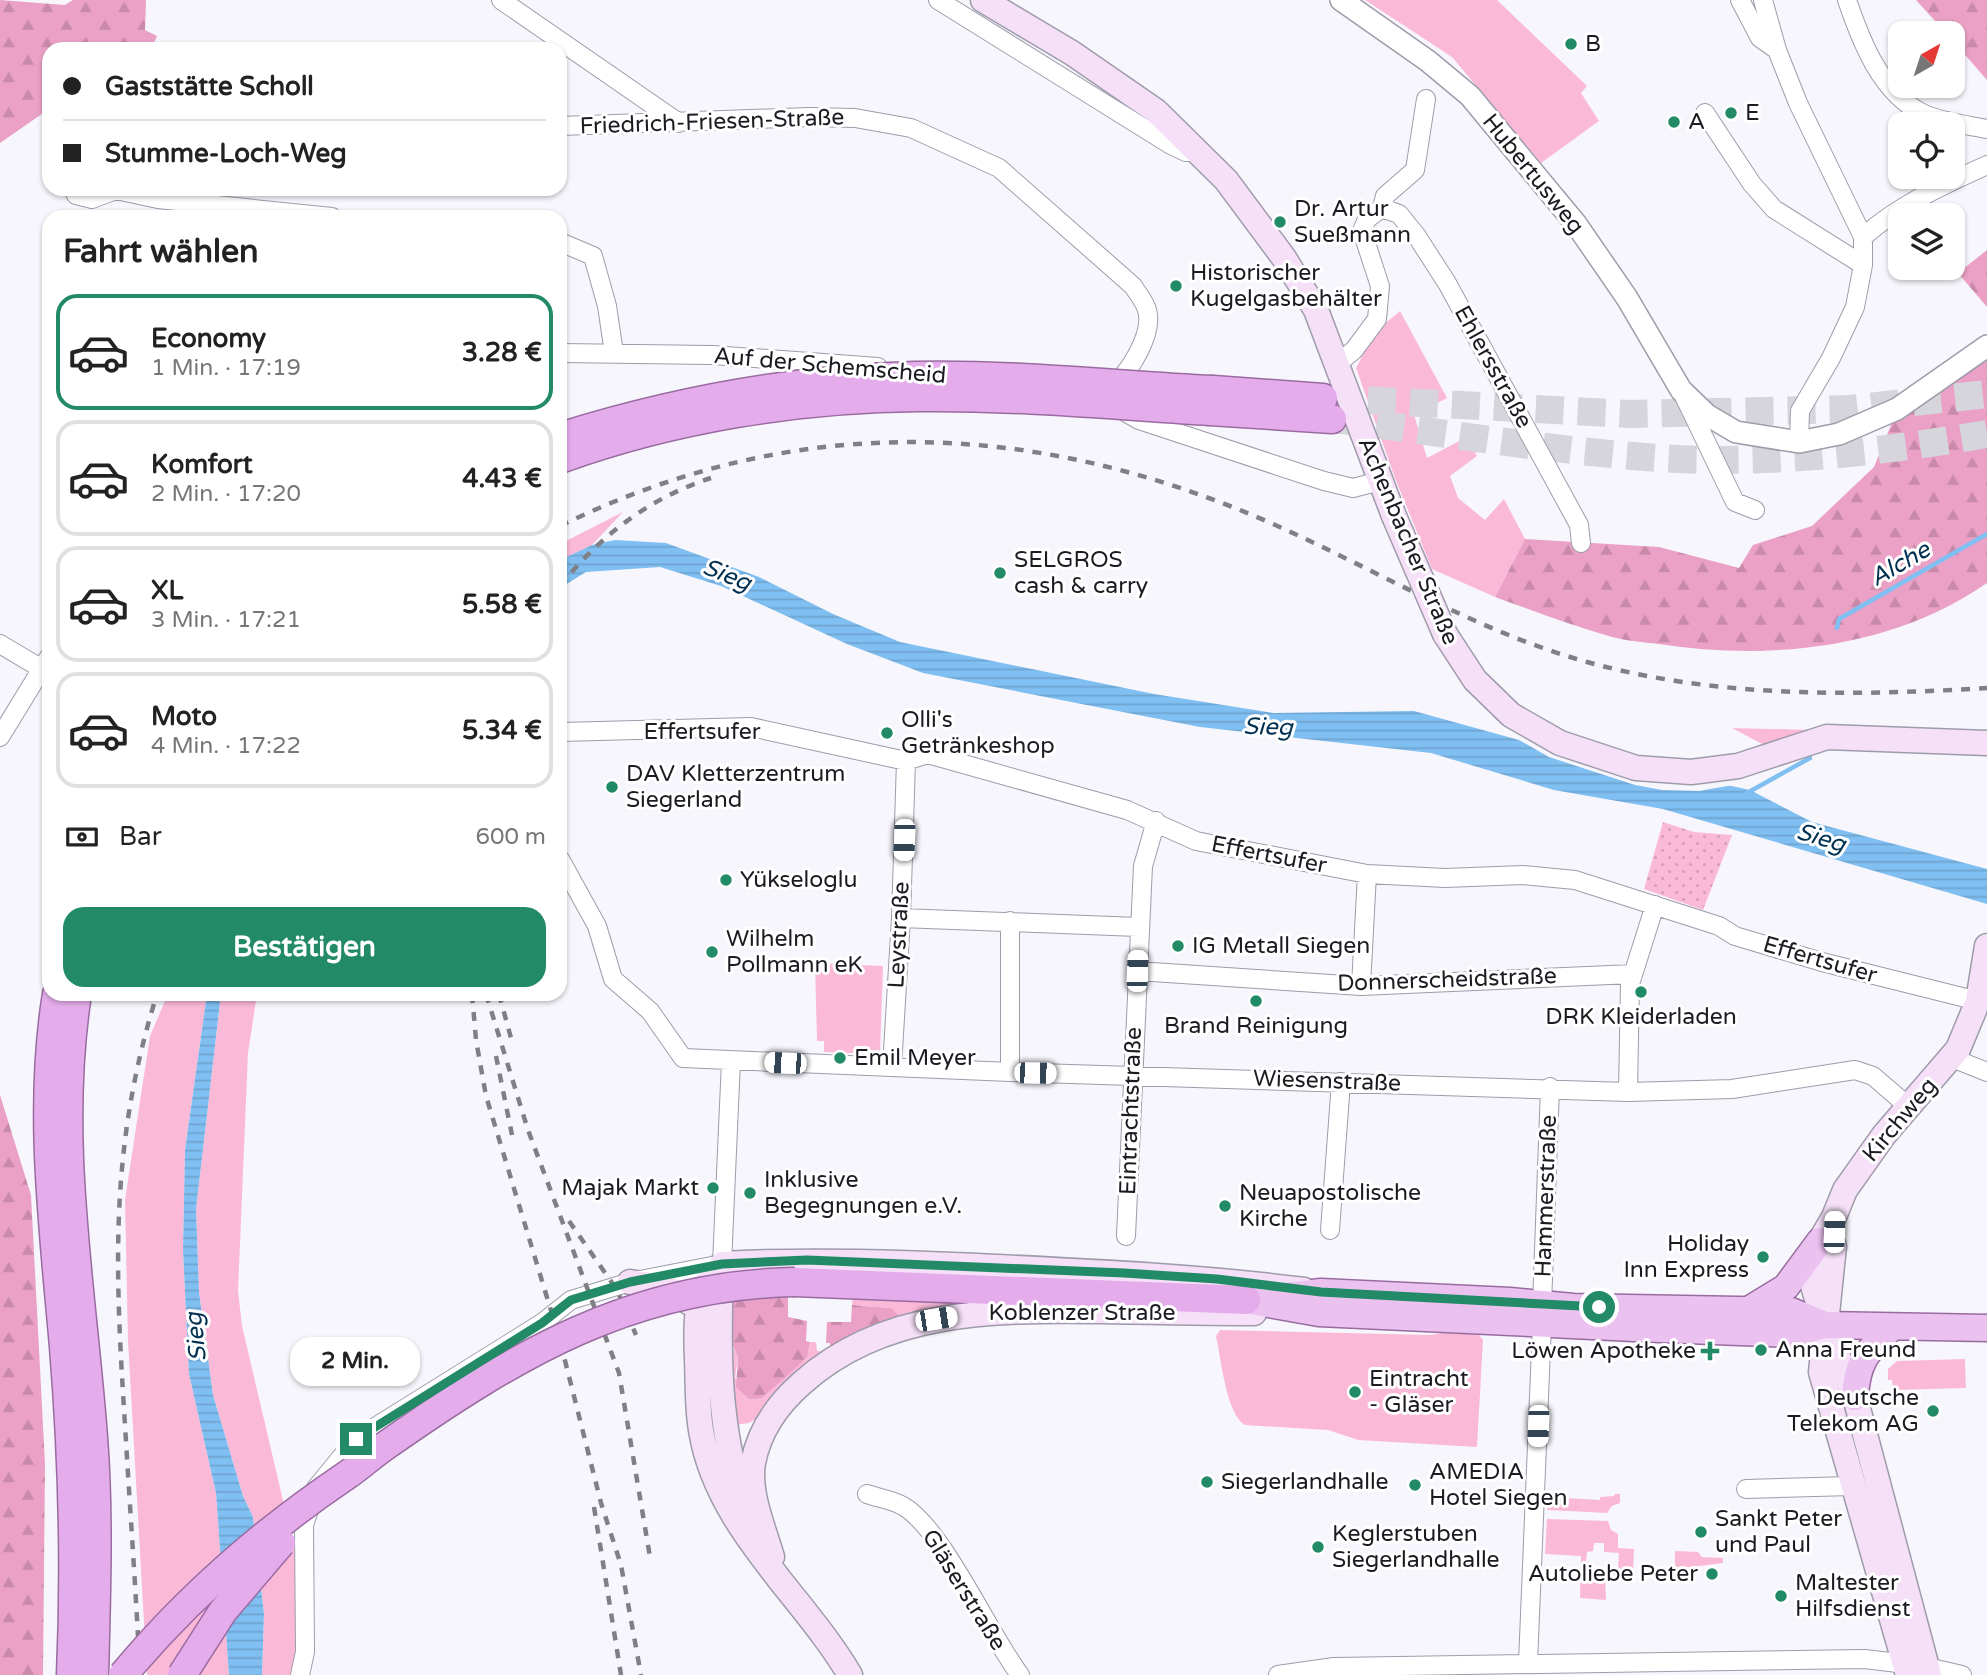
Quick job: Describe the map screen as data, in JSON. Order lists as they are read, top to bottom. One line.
{"streets":{"main road":["Achenbacher Straße","Kirchweg","Koblenzer Straße"],"street":["Friedrich-Friesen-Straße","Hubertusweg","Auf der Schemscheid","Ehlersstraße","Effertsufer","Leystraße","Donnerscheidstraße","Wiesenstraße","Eintrachtstraße","Hammerstraße","Gläserstraße"]},"crossings":[["Friedrich-Friesen-Straße","Auf der Schemscheid"],["Effertsufer","Leystraße"],["Effertsufer","Eintrachtstraße"],["Leystraße","Wiesenstraße"],["Donnerscheidstraße","Eintrachtstraße"],["Wiesenstraße","Eintrachtstraße"],["Wiesenstraße","Kirchweg"],["Wiesenstraße","Hammerstraße"],["Kirchweg","Koblenzer Straße"],["Hammerstraße","Koblenzer Straße"]],"water":["Alche","Sieg"],"places":{"other":["B","E","A","Dr. Artur Sueßmann","Historischer Kugelgasbehälter","SELGROS cash & carry","Olli's Getränkeshop","DAV Kletterzentrum Siegerland","Yükseloglu","IG Metall Siegen","Wilhelm Pollmann eK","DRK Kleiderladen","Brand Reinigung","Emil Meyer","Majak Markt","Inklusive Begegnungen e.V.","Neuapostolische Kirche","Holiday Inn Express","Anna Freund","Eintracht - Gläser","Deutsche Telekom AG","Siegerlandhalle","AMEDIA Hotel Siegen","Sankt Peter und Paul","Keglerstuben Siegerlandhalle","Autoliebe Peter","Maltester Hilfsdienst"],"health":["Löwen Apotheke"]},"north":"top right","page":{"banner":["Gaststätte Scholl","Stumme-Loch-Weg"],"heading":"Fahrt wählen","list":[{"name":"Economy","note":"1 Min. · 17:19","value":"3.28 €"},{"name":"Komfort","note":"2 Min. · 17:20","value":"4.43 €"},{"name":"XL","note":"3 Min. · 17:21","value":"5.58 €"},{"name":"Moto","note":"4 Min. · 17:22","value":"5.34 €"}],"pay":["Bar","600 m"],"buttons":"Bestätigen","bubble":"2 Min."}}
